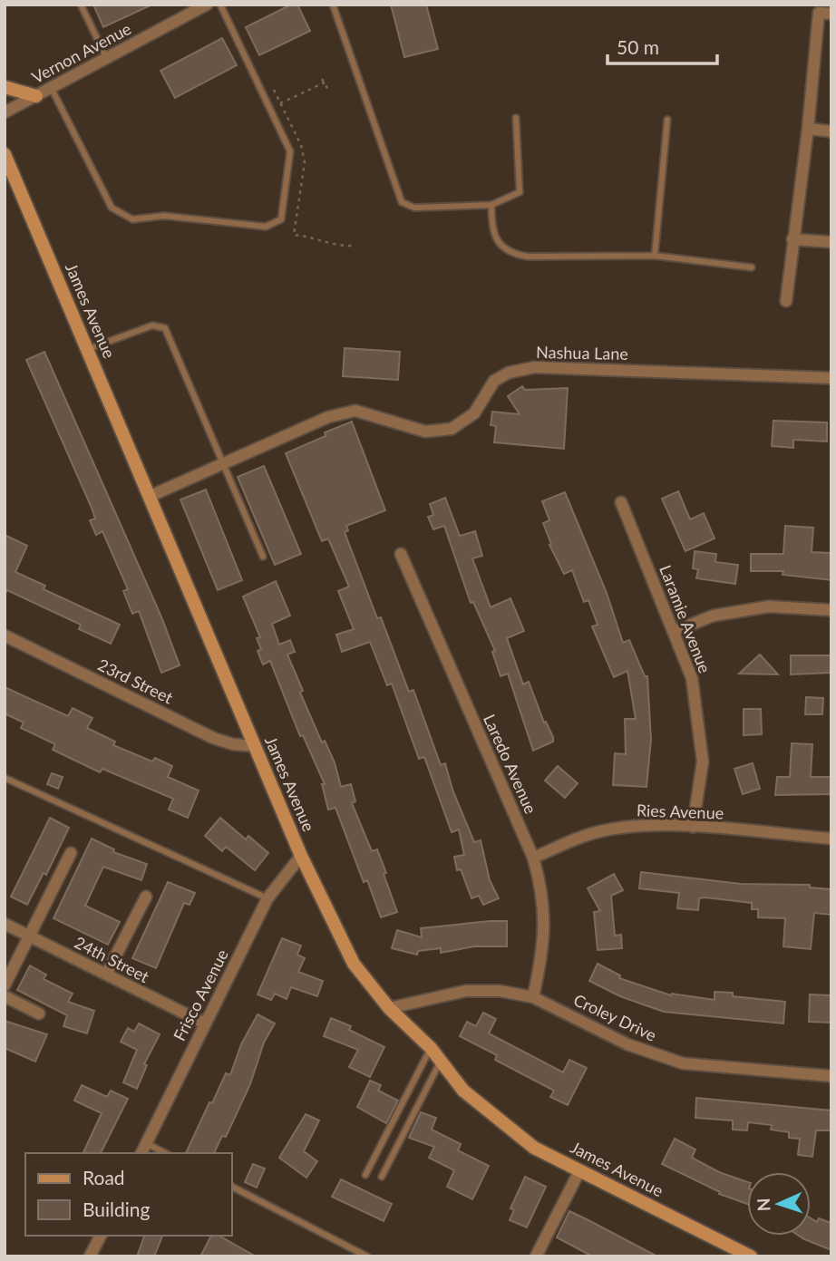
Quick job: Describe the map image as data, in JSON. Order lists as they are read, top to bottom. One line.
{"streets":{"street":["Vernon Avenue","James Avenue","Nashua Lane","Laramie Avenue","23rd Street","Laredo Avenue","Ries Avenue","24th Street","Frisco Avenue","Croley Drive"]},"crossings":[["James Avenue","Nashua Lane"],["James Avenue","23rd Street"],["James Avenue","Frisco Avenue"],["James Avenue","Croley Drive"],["Laramie Avenue","Ries Avenue"],["Laredo Avenue","Ries Avenue"],["Laredo Avenue","Croley Drive"],["24th Street","Frisco Avenue"]],"legend":["Road","Building"],"scale_bar":"50 m","north":"left"}
